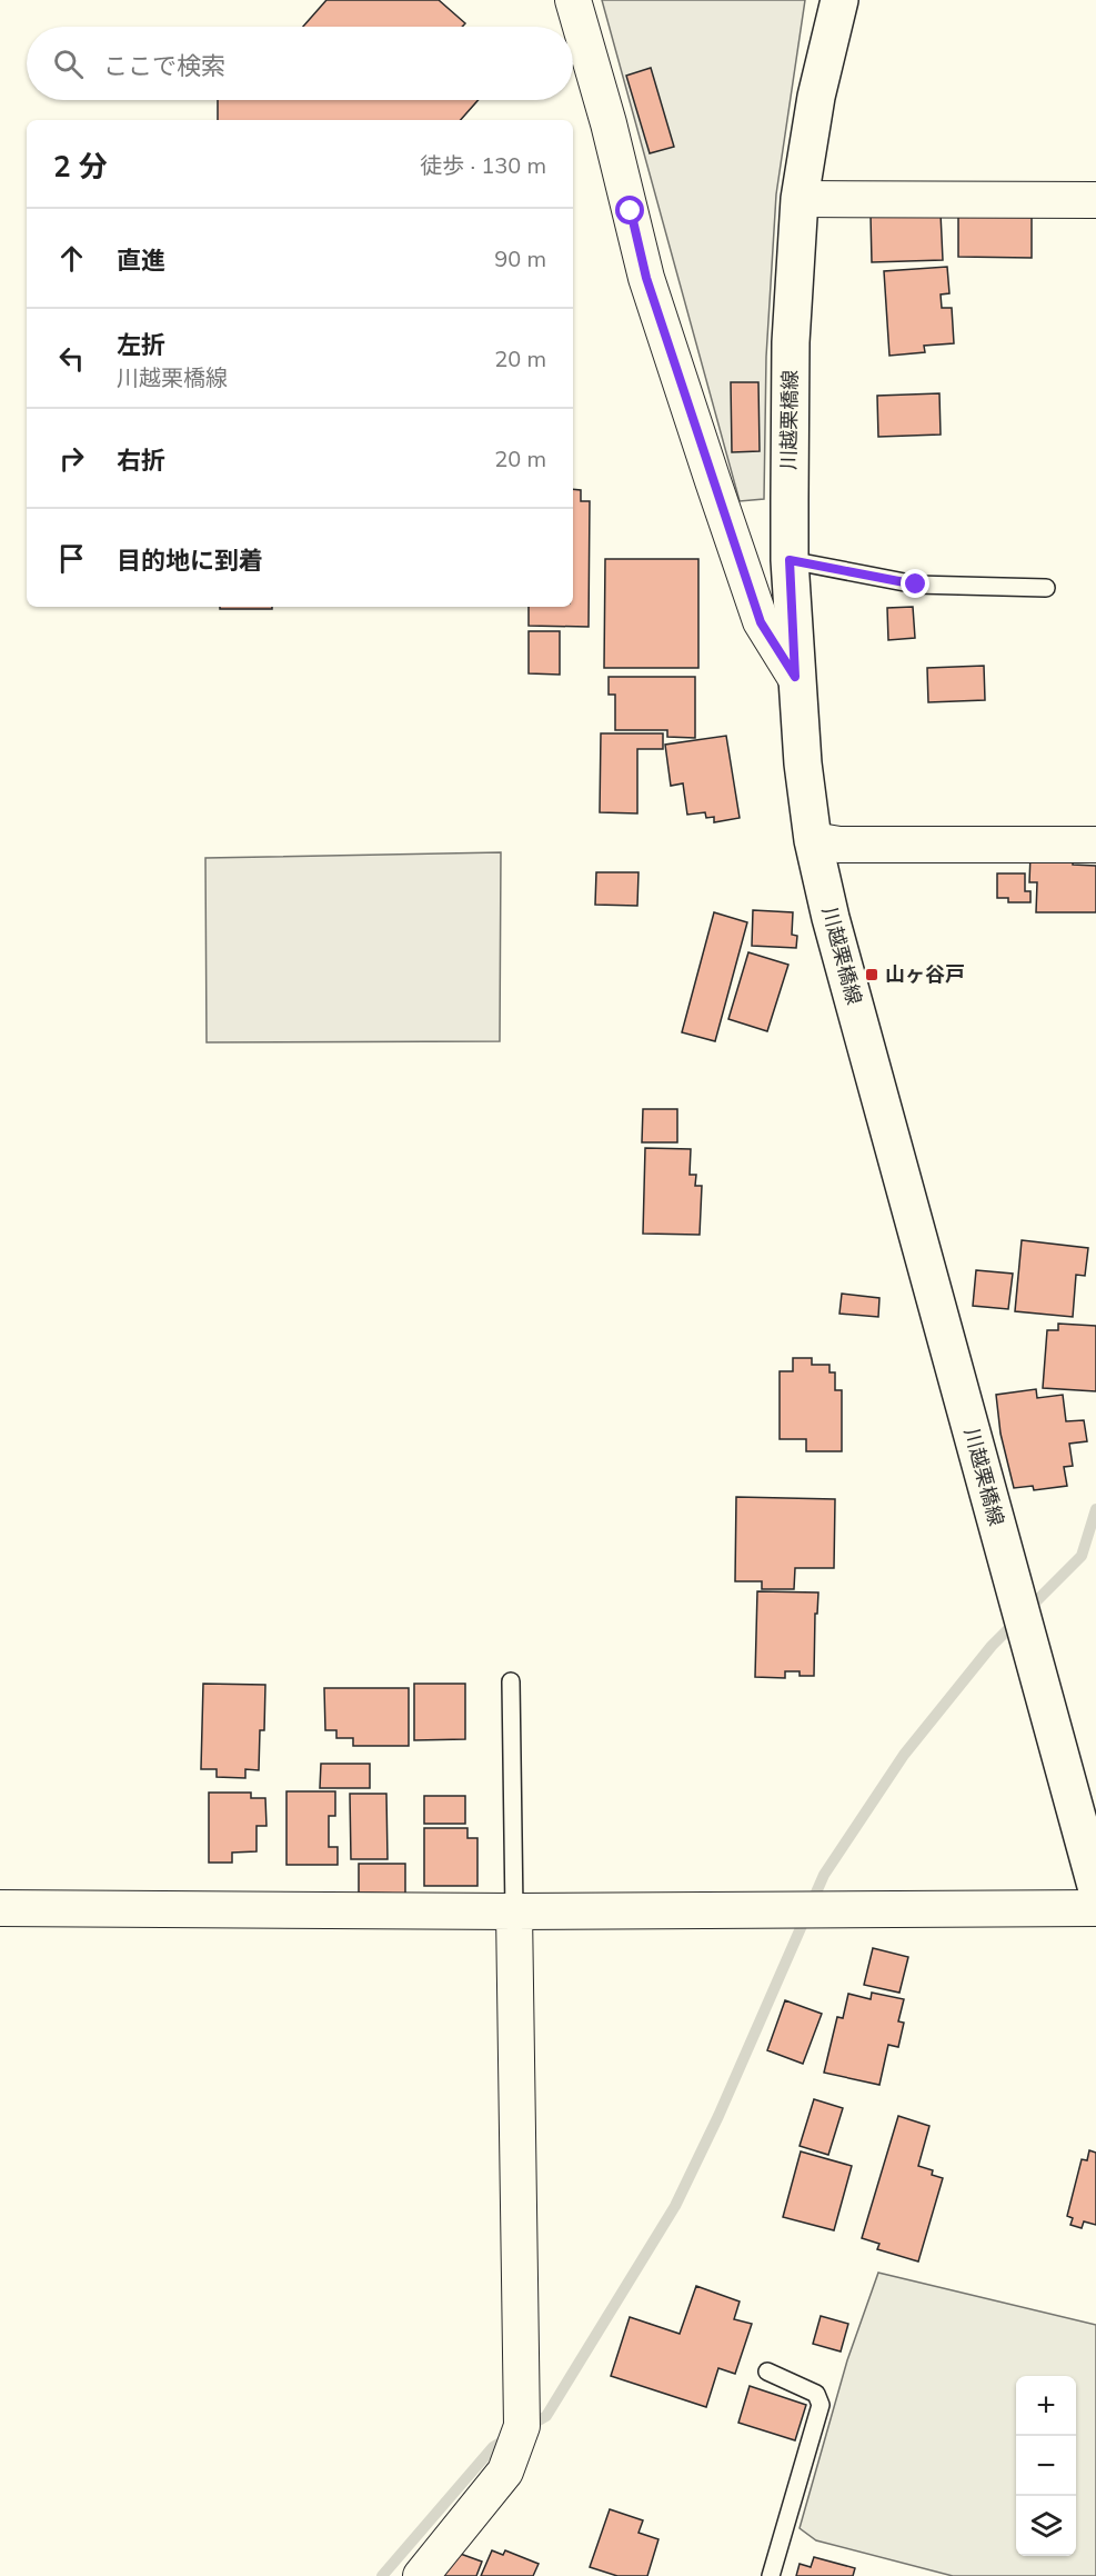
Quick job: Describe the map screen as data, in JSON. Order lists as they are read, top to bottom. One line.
{"streets":{"main road":["川越栗橋線"]},"places":{"transit":["山ヶ谷戸"]},"page":{"search":"ここで検索","heading":["2 分","徒歩 · 130 m"],"list":[["直進","90 m"],["左折","川越栗橋線","20 m"],["右折","20 m"],"目的地に到着"],"map_buttons":["+","−"]}}
